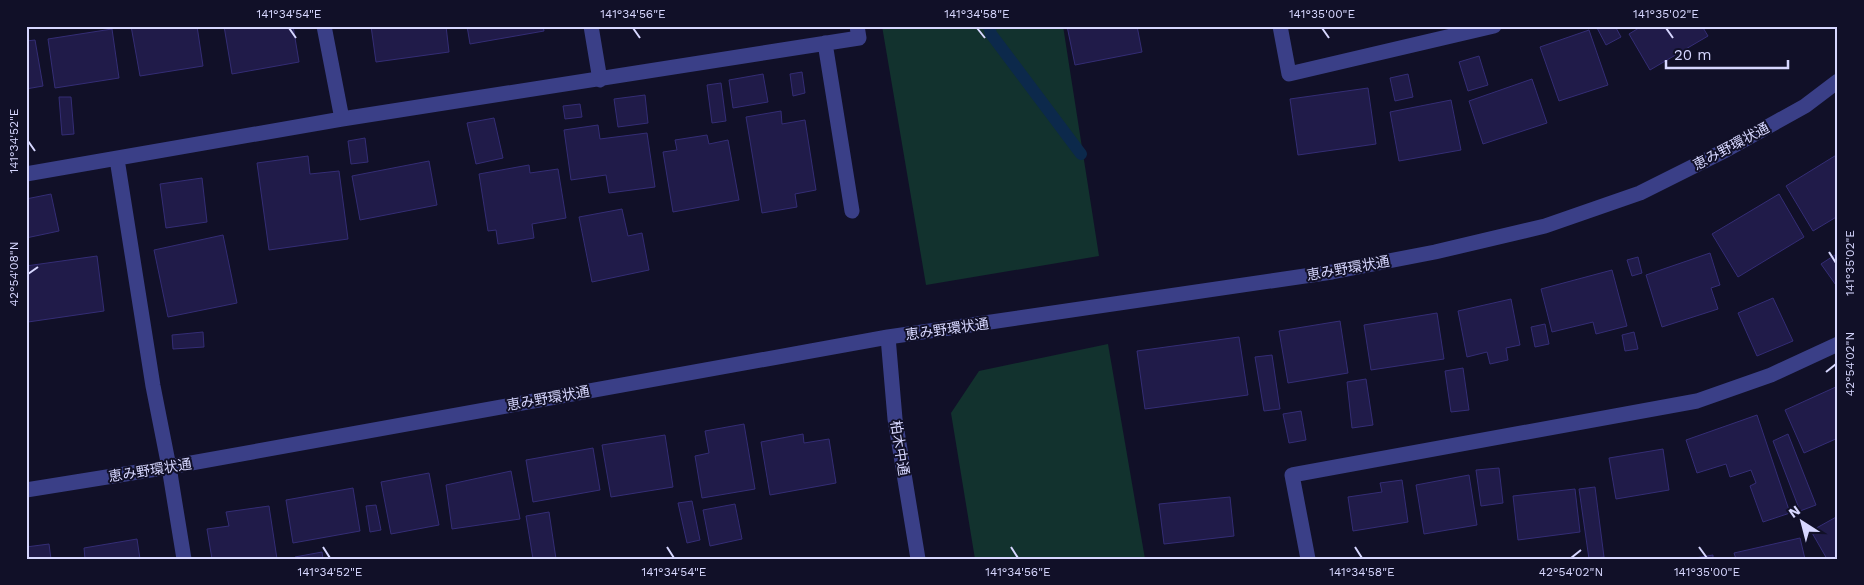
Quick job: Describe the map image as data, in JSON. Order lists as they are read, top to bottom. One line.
{"streets":{"street":["恵み野環状通","柏木中通"]},"crossings":[["恵み野環状通","柏木中通"]],"scale_bar":"20 m","north":"top left","coordinates":["141°34'54\"E","141°34'56\"E","141°34'58\"E","141°35'00\"E","141°35'02\"E","141°34'52\"E","42°54'08\"N","42°54'02\"N"]}
